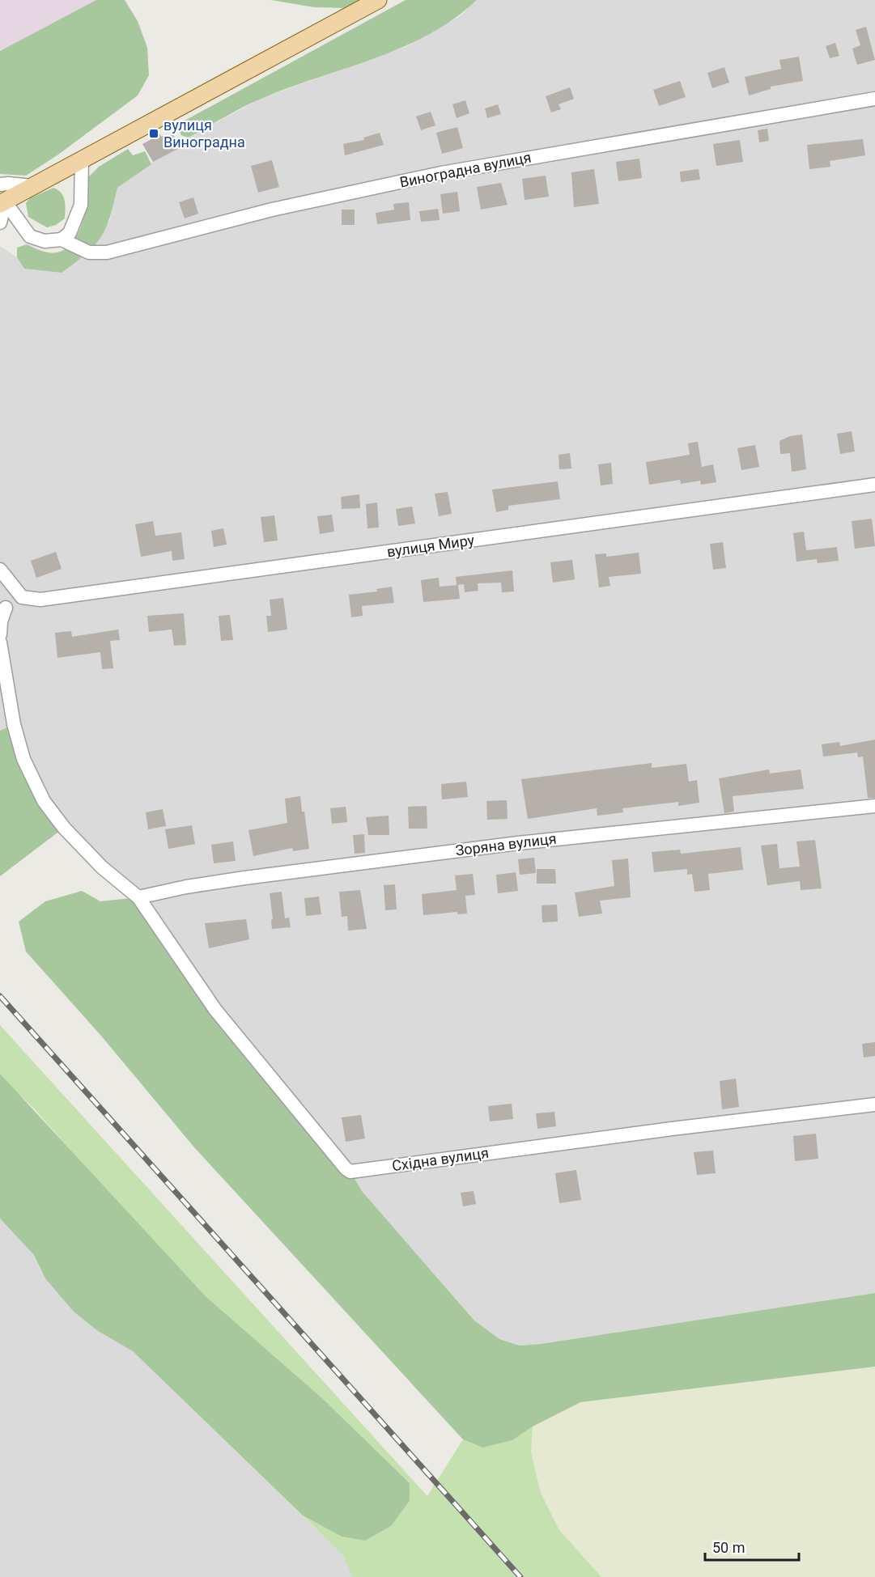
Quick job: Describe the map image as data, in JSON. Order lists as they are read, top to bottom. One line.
{"streets":{"street":["Виноградна вулиця","вулиця Миру","Зоряна вулиця","Східна вулиця"]},"crossings":[["Зоряна вулиця","Східна вулиця"]],"places":{"transit":["вулиця Виноградна"]},"scale_bar":"50 m"}
